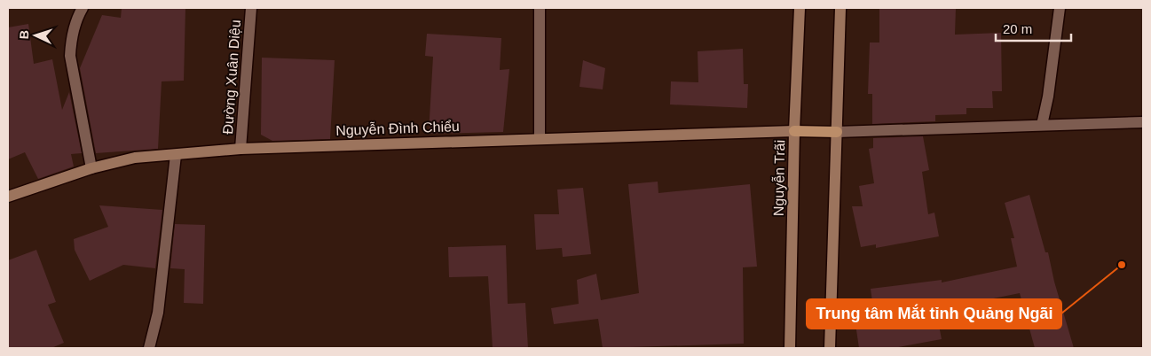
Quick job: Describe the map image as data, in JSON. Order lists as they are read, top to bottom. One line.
{"streets":{"street":["Đường Xuân Diệu","Nguyễn Đình Chiểu","Nguyễn Trãi"]},"crossings":[["Đường Xuân Diệu","Nguyễn Đình Chiểu"],["Nguyễn Đình Chiểu","Nguyễn Trãi"]],"places":["Trung tâm Mắt tỉnh Quảng Ngãi"],"scale_bar":"20 m","north":"left"}
